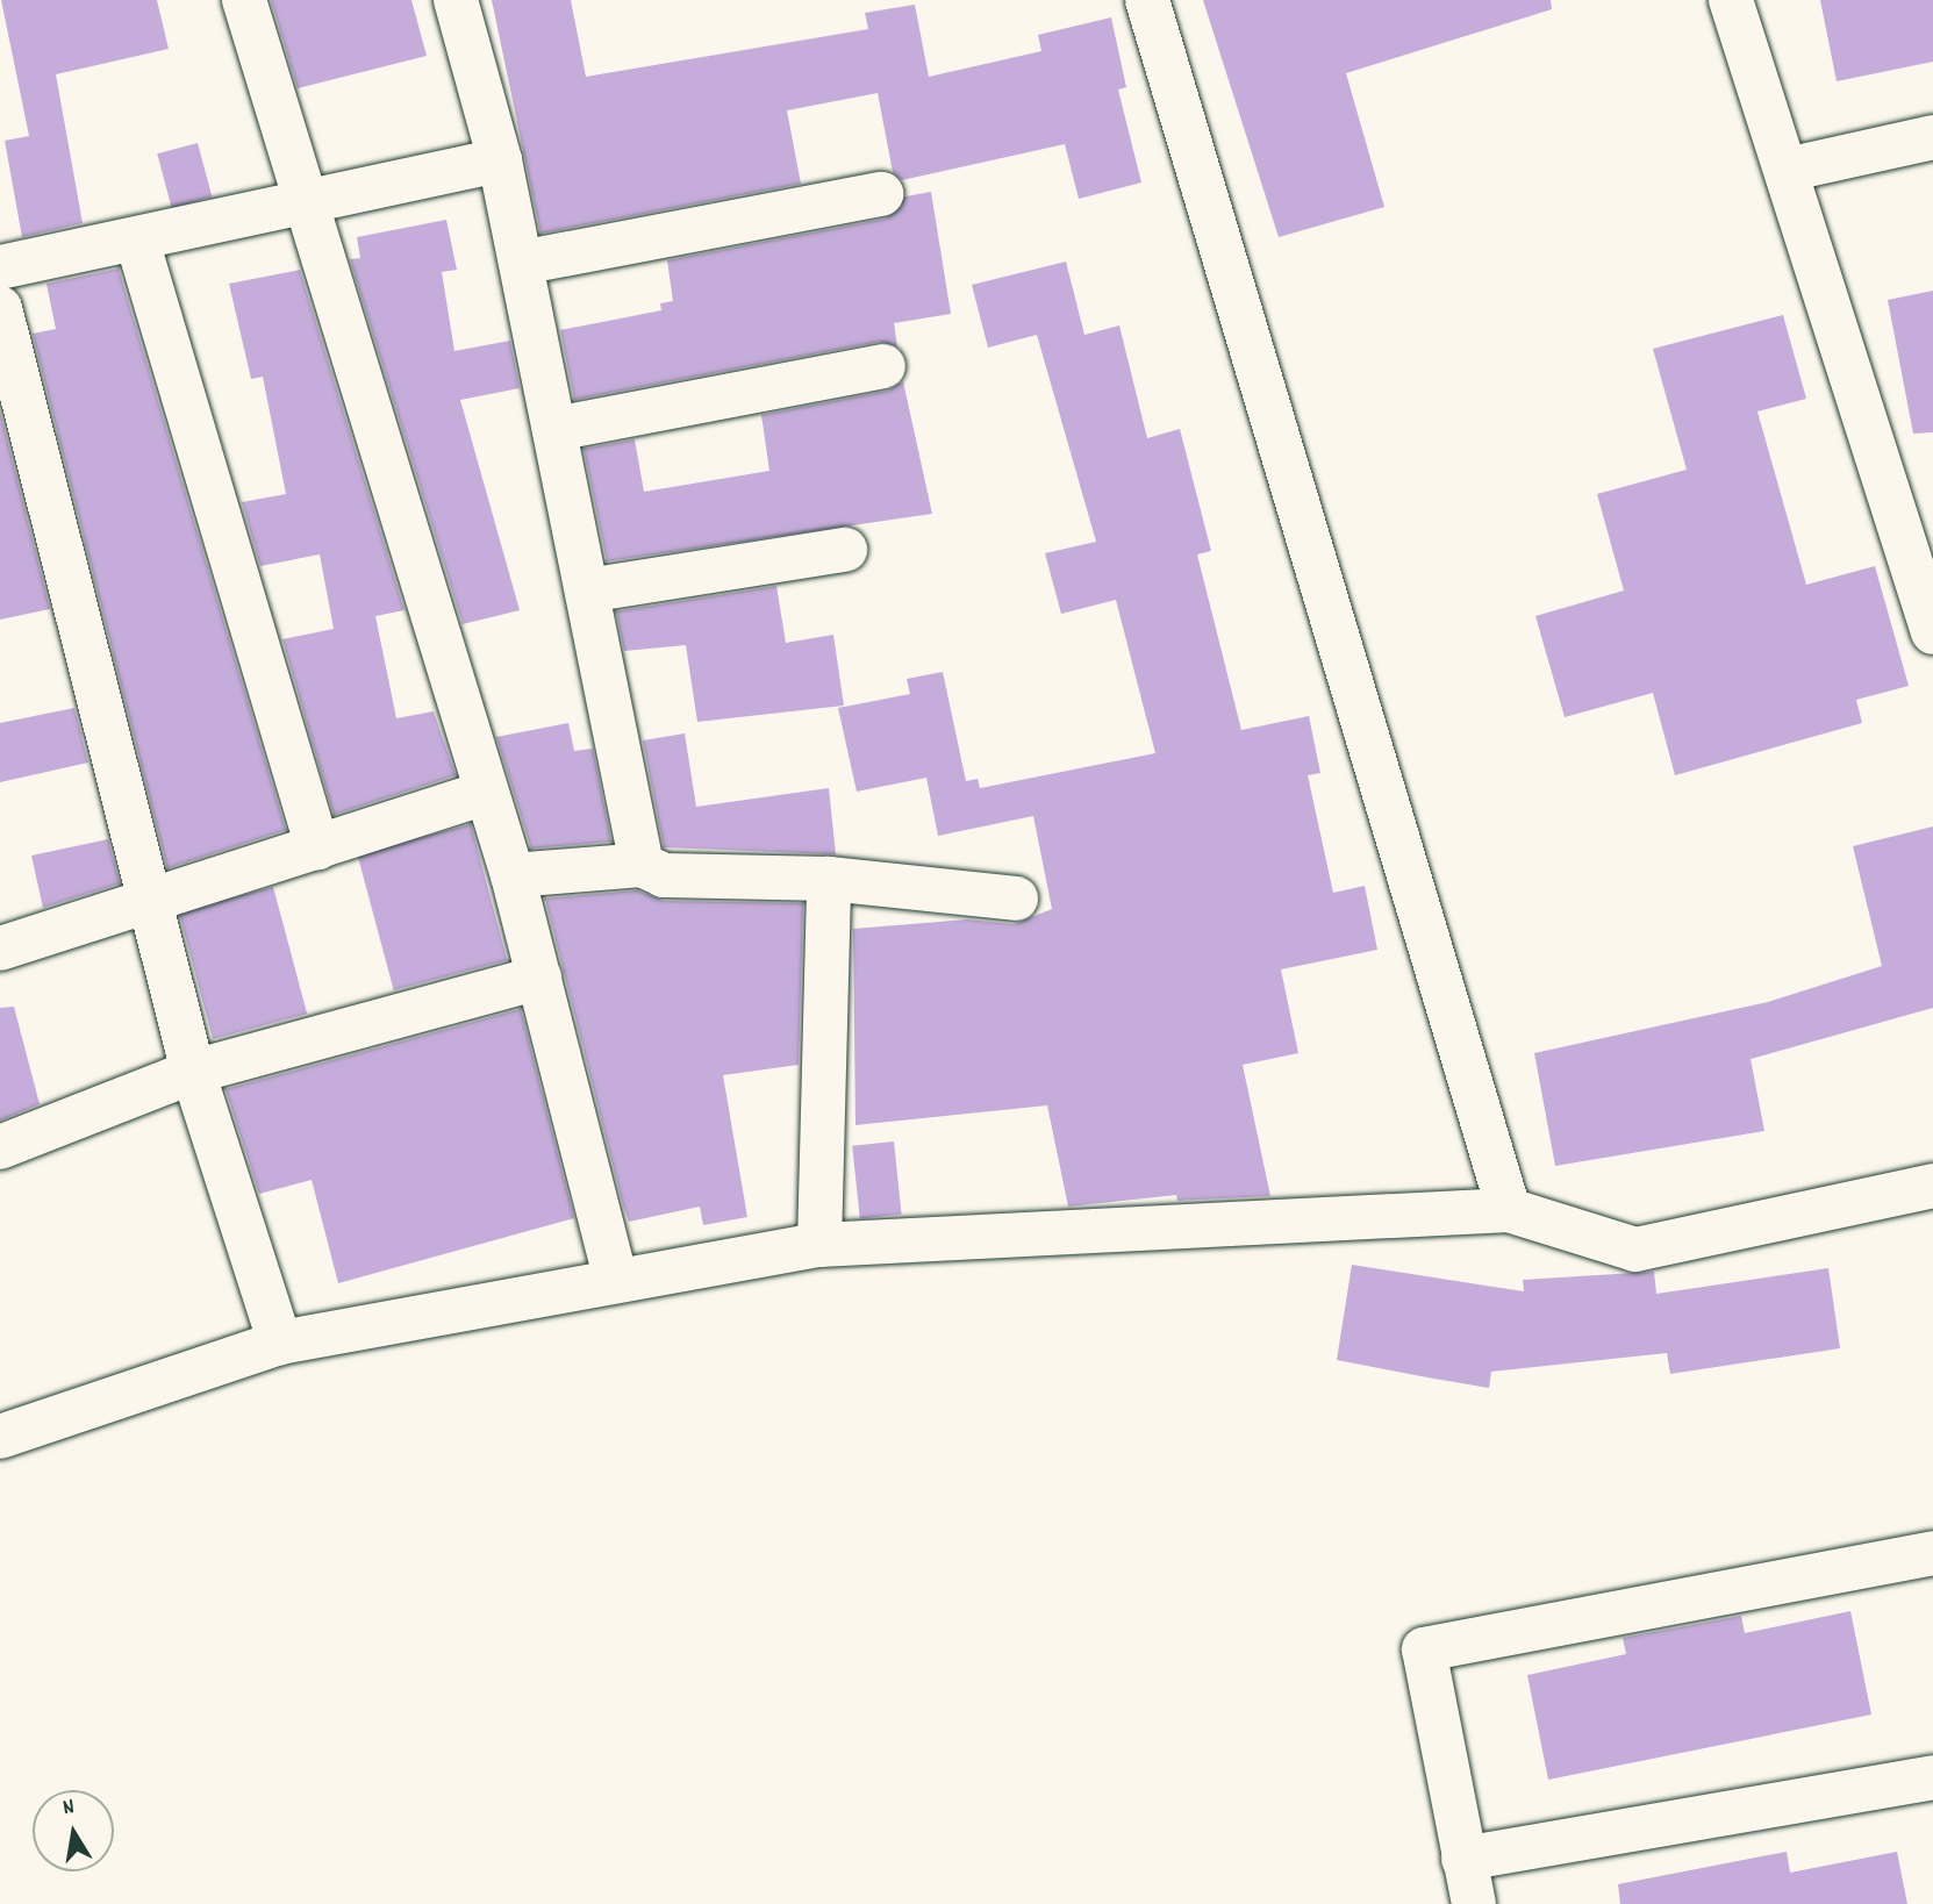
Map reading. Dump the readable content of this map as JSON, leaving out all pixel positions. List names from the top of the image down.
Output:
{
  "north": "top"
}
